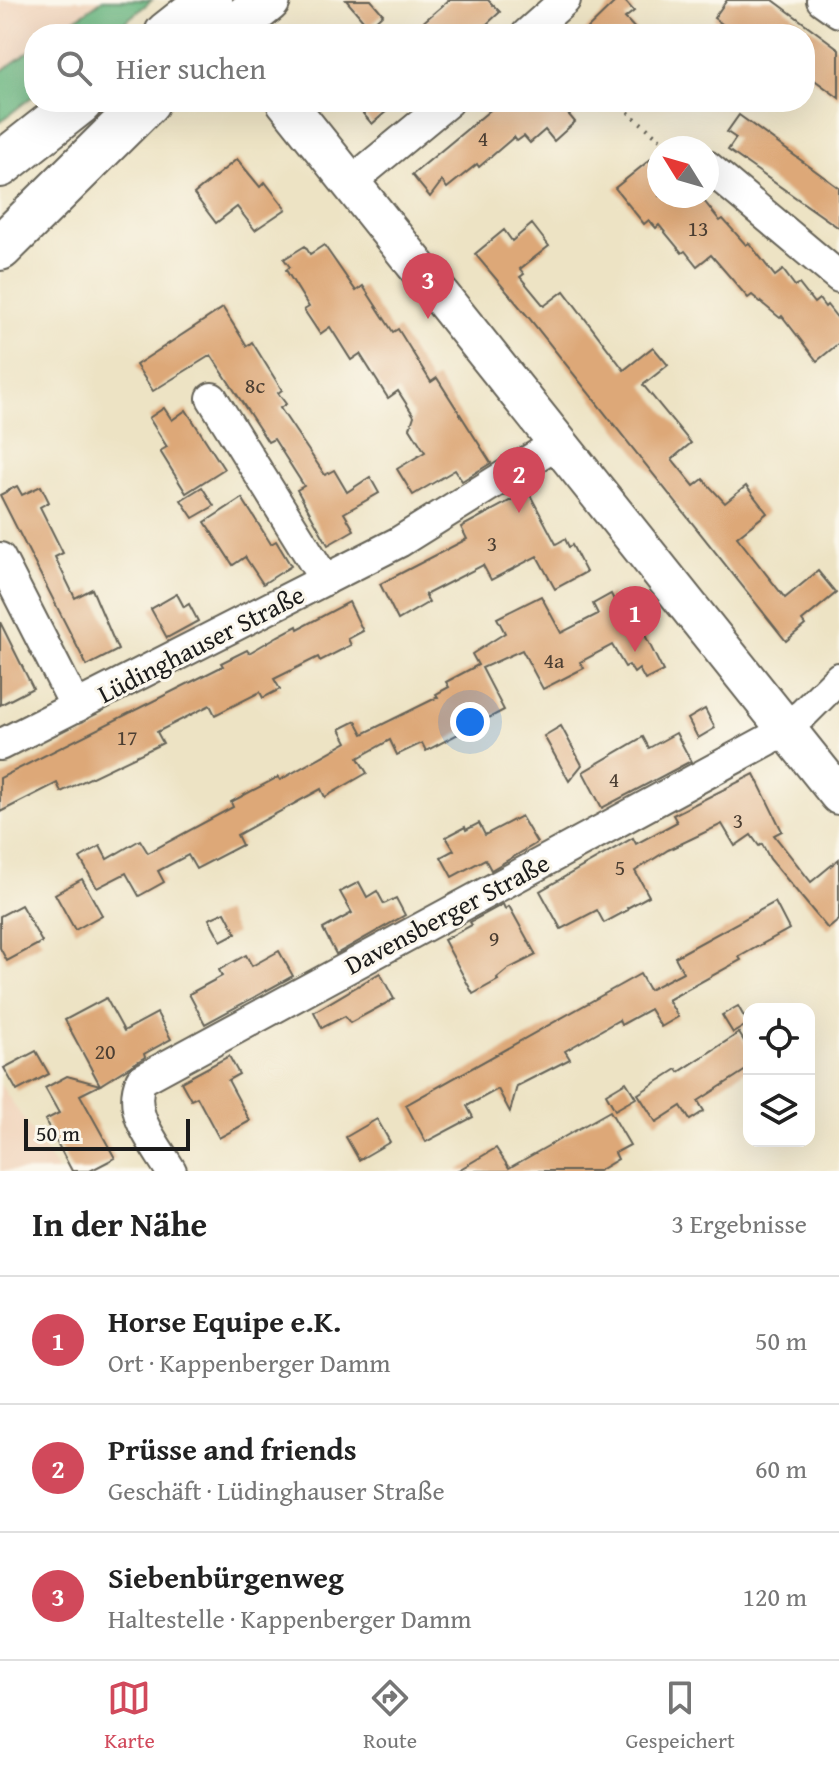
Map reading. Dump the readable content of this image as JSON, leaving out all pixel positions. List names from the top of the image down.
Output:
{
  "streets": {
    "street": ["Lüdinghauser Straße", "Davensberger Straße"]
  },
  "house_numbers": [
    "4",
    "13",
    "8c",
    "3",
    "4a",
    "17",
    "4",
    "3",
    "5",
    "9",
    "20"
  ],
  "scale_bar": "50 m",
  "north": "top left",
  "page": {
    "search": "Hier suchen",
    "pins": ["3", "2", "1"],
    "scale": "50 m",
    "heading": ["In der Nähe", "3 Ergebnisse"],
    "list": [
      {
        "mark": "1",
        "name": "Horse Equipe e.K.",
        "note": "Ort · Kappenberger Damm",
        "value": "50 m"
      },
      {
        "mark": "2",
        "name": "Prüsse and friends",
        "note": "Geschäft · Lüdinghauser Straße",
        "value": "60 m"
      },
      {
        "mark": "3",
        "name": "Siebenbürgenweg",
        "note": "Haltestelle · Kappenberger Damm",
        "value": "120 m"
      }
    ],
    "nav": ["Karte", "Route", "Gespeichert"]
  }
}
